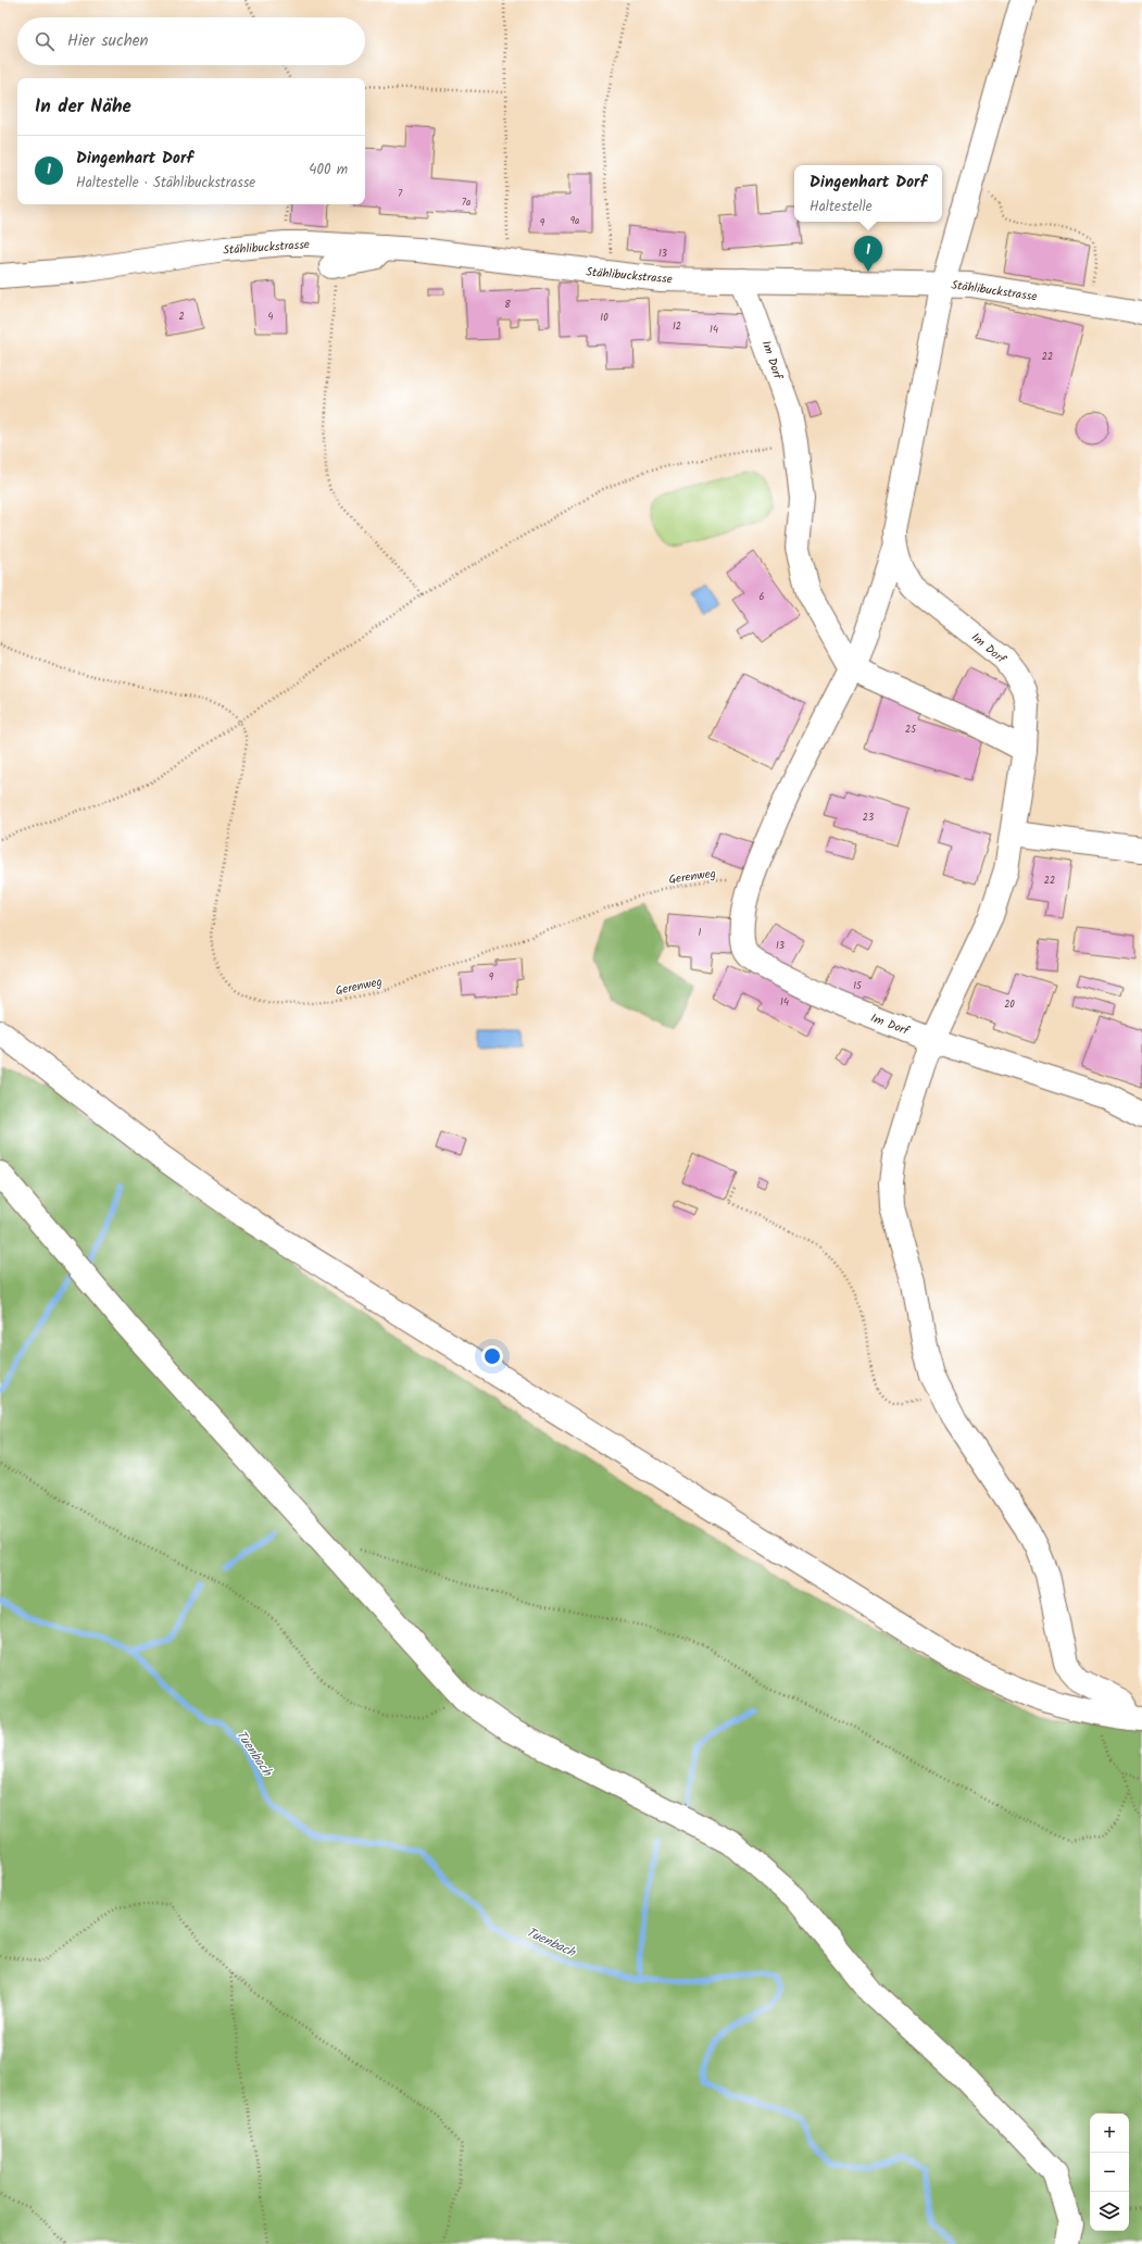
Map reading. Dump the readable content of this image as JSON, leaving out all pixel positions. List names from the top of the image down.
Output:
{
  "streets": {
    "street": ["Stählibuckstrasse", "Im Dorf"],
    "path": ["Gerenweg"]
  },
  "crossings": [
    ["Stählibuckstrasse", "Im Dorf"],
    ["Im Dorf", "Gerenweg"]
  ],
  "water": ["Tuenbach"],
  "house_numbers": [
    "7",
    "7a",
    "9a",
    "9",
    "13",
    "8",
    "2",
    "4",
    "10",
    "12",
    "14",
    "22",
    "6",
    "25",
    "23",
    "22",
    "1",
    "13",
    "9",
    "15",
    "14",
    "20"
  ],
  "page": {
    "search": "Hier suchen",
    "heading": "In der Nähe",
    "list": [
      {
        "mark": "1",
        "name": "Dingenhart Dorf",
        "note": "Haltestelle · Stählibuckstrasse",
        "value": "400 m"
      }
    ],
    "popup": ["Dingenhart Dorf", "Haltestelle"],
    "pins": "1",
    "map_buttons": ["+", "−"]
  }
}
